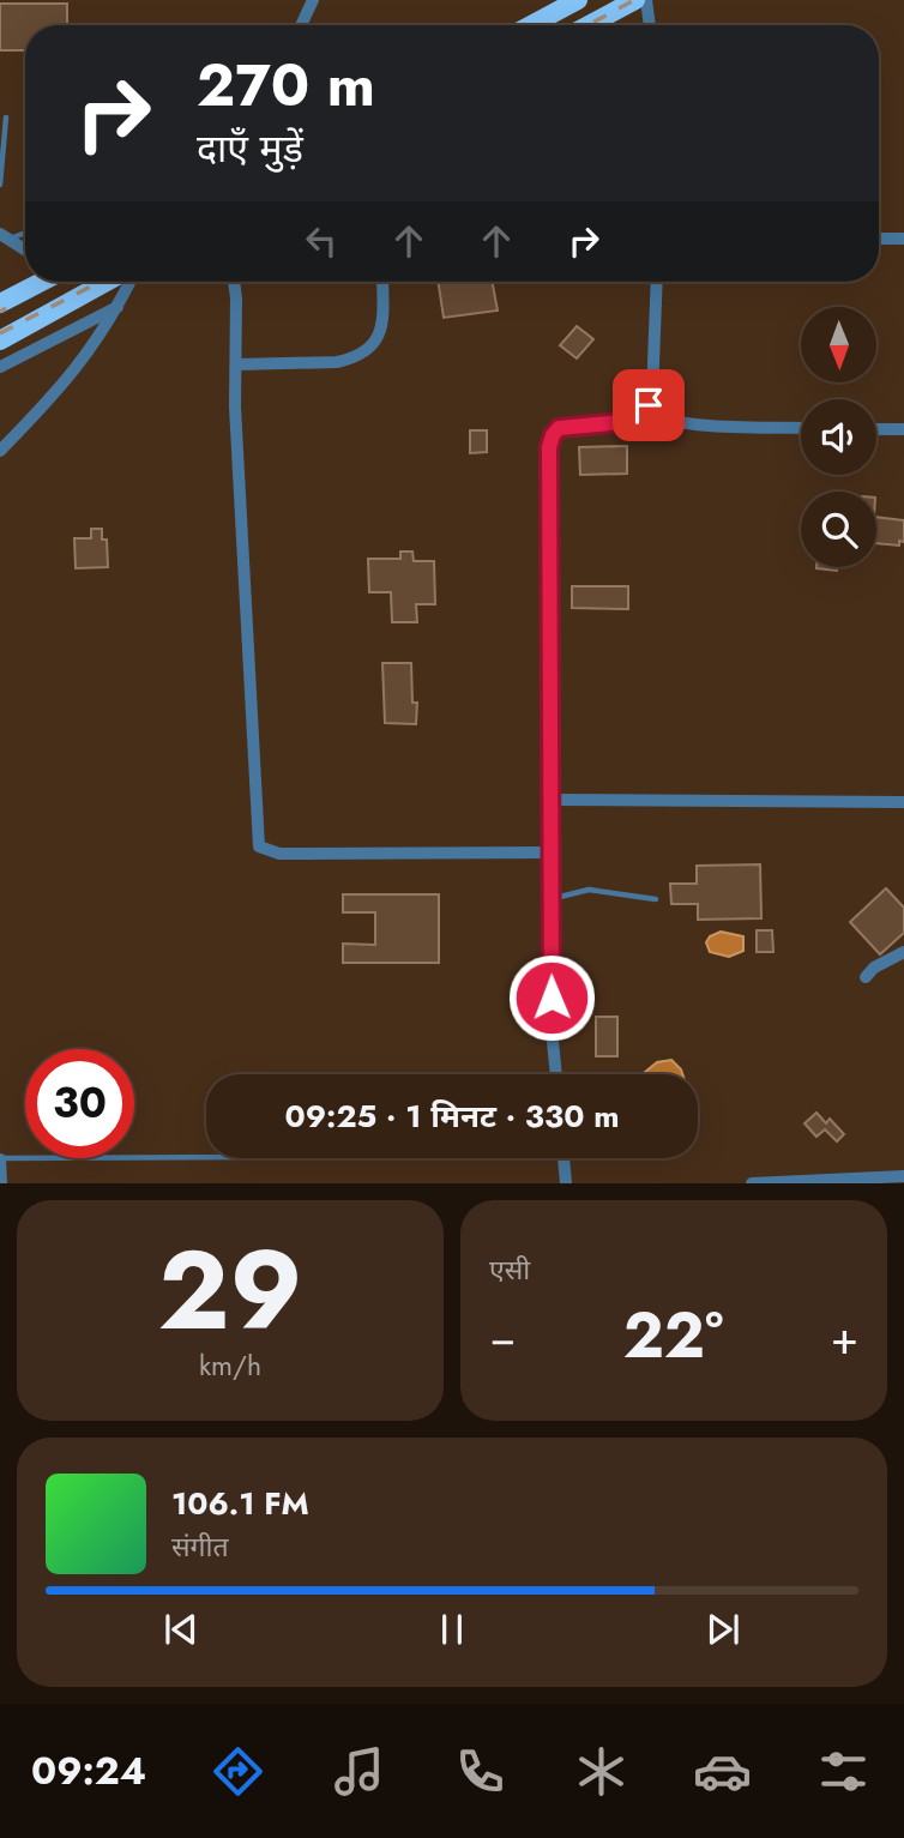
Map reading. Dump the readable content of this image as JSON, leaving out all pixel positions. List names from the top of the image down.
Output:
{
  "north": "bottom",
  "page": {
    "turn": ["270 m", "दाएँ मुड़ें"],
    "limit": "30",
    "trip": "09:25 · 1 मिनट · 330 m",
    "tile": [
      ["29", "km/h"],
      "एसी"
    ],
    "heat": ["−", "22°", "+"],
    "song": ["106.1 FM", "संगीत"],
    "tabs": "09:24"
  }
}
